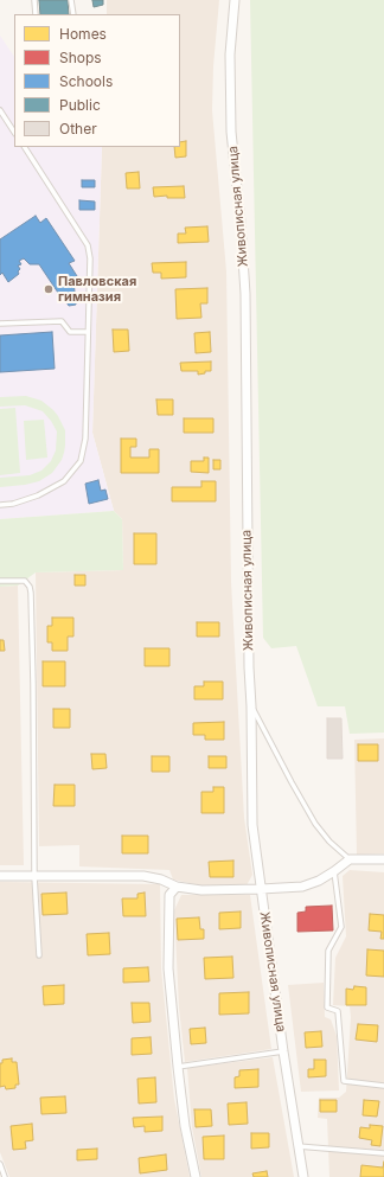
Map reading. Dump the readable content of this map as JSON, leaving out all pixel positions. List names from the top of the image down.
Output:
{
  "streets": {
    "street": ["Живописная улица"]
  },
  "places": ["Павловская гимназия"],
  "legend": [
    "Homes",
    "Shops",
    "Schools",
    "Public",
    "Other"
  ]
}
